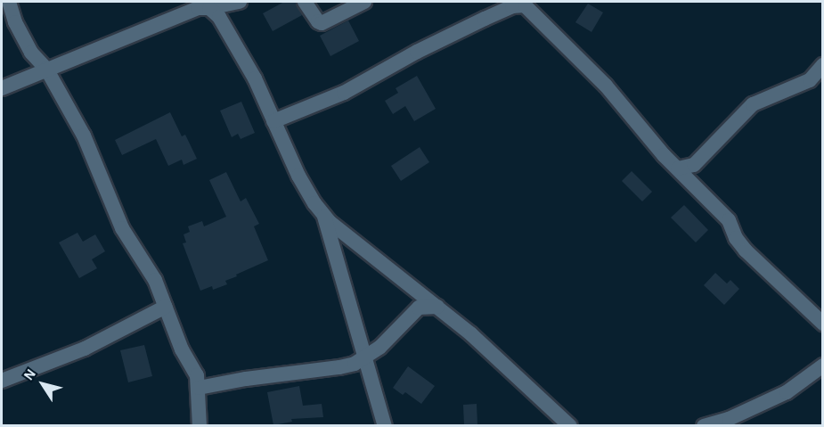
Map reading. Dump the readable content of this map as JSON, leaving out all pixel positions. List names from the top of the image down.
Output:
{
  "north": "top left"
}
